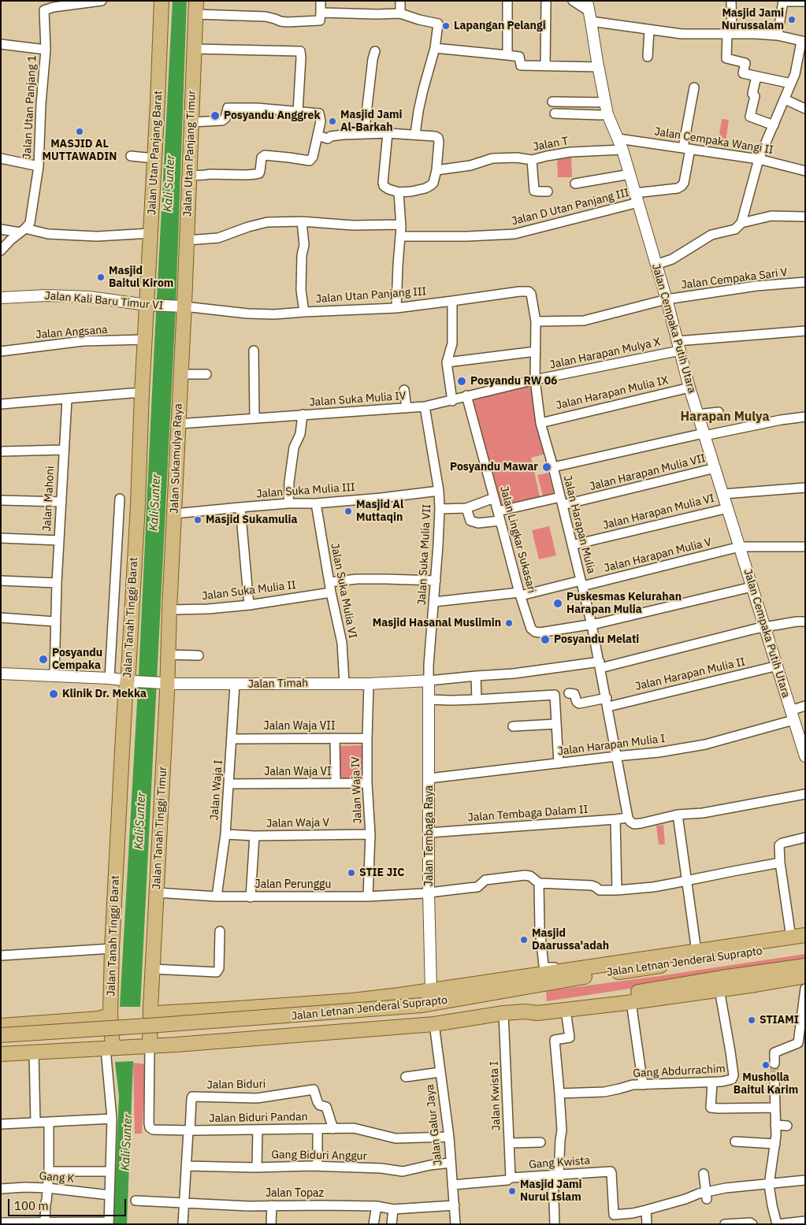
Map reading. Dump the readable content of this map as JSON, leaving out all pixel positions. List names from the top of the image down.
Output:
{
  "streets": {
    "main road": [
      "Jalan Utan Panjang Barat",
      "Jalan Utan Panjang Timur",
      "Jalan Sukamulya Raya",
      "Jalan Tanah Tinggi Barat",
      "Jalan Tanah Tinggi Timur",
      "Jalan Letnan Jenderal Suprapto"
    ],
    "street": [
      "Jalan Utan Panjang 1",
      "Jalan Cempaka Wangi II",
      "Jalan T",
      "Jalan D Utan Panjang III",
      "Jalan Cempaka Sari V",
      "Jalan Utan Panjang III",
      "Jalan Kali Baru Timur VI",
      "Jalan Cempaka Putih Utara",
      "Jalan Angsana",
      "Jalan Harapan Mulya X",
      "Jalan Harapan Mulia IX",
      "Jalan Suka Mulia IV",
      "Jalan Harapan Mulia VII",
      "Jalan Suka Mulia III",
      "Jalan Mahoni",
      "Jalan Harapan Mulia VI",
      "Jalan Harapan Mulia",
      "Jalan Lingkar Sukasari",
      "Jalan Suka Mulia VII",
      "Jalan Harapan Mulia V",
      "Jalan Suka Mulia II",
      "Jalan Suka Mulia VI",
      "Jalan Harapan Mulia II",
      "Jalan Timah",
      "Jalan Waja VII",
      "Jalan Harapan Mulia I",
      "Jalan Waja VI",
      "Jalan Waja I",
      "Jalan Waja IV",
      "Jalan Tembaga Dalam II",
      "Jalan Waja V",
      "Jalan Tembaga Raya",
      "Jalan Perunggu",
      "Gang Abdurrachim",
      "Jalan Biduri",
      "Jalan Kwista I",
      "Jalan Biduri Pandan",
      "Jalan Galur Jaya",
      "Gang Biduri Anggur",
      "Gang Kwista",
      "Gang K",
      "Jalan Topaz"
    ]
  },
  "crossings": [
    ["Jalan Cempaka Wangi II", "Jalan D Utan Panjang III"],
    ["Jalan Cempaka Wangi II", "Jalan Cempaka Putih Utara"],
    ["Jalan T", "Jalan Cempaka Putih Utara"],
    ["Jalan Utan Panjang Barat", "Jalan Kali Baru Timur VI"],
    ["Jalan Utan Panjang Barat", "Jalan Tanah Tinggi Barat"],
    ["Jalan Utan Panjang Timur", "Jalan Utan Panjang III"],
    ["Jalan Utan Panjang Timur", "Jalan Kali Baru Timur VI"],
    ["Jalan Utan Panjang Timur", "Jalan Sukamulya Raya"],
    ["Jalan D Utan Panjang III", "Jalan Cempaka Putih Utara"],
    ["Jalan Cempaka Sari V", "Jalan Utan Panjang III"],
    ["Jalan Cempaka Sari V", "Jalan Cempaka Putih Utara"],
    ["Jalan Cempaka Sari V", "Jalan Harapan Mulia"],
    ["Jalan Utan Panjang III", "Jalan Kali Baru Timur VI"],
    ["Jalan Utan Panjang III", "Jalan Sukamulya Raya"],
    ["Jalan Utan Panjang III", "Jalan Harapan Mulia"],
    ["Jalan Kali Baru Timur VI", "Jalan Sukamulya Raya"],
    ["Jalan Kali Baru Timur VI", "Jalan Tanah Tinggi Barat"],
    ["Jalan Cempaka Putih Utara", "Jalan Harapan Mulya X"],
    ["Jalan Cempaka Putih Utara", "Jalan Harapan Mulia IX"],
    ["Jalan Cempaka Putih Utara", "Jalan Harapan Mulia VII"],
    ["Jalan Cempaka Putih Utara", "Jalan Harapan Mulia VI"],
    ["Jalan Cempaka Putih Utara", "Jalan Harapan Mulia V"],
    ["Jalan Cempaka Putih Utara", "Jalan Harapan Mulia II"],
    ["Jalan Cempaka Putih Utara", "Jalan Harapan Mulia I"],
    ["Jalan Angsana", "Jalan Tanah Tinggi Barat"],
    ["Jalan Harapan Mulya X", "Jalan Suka Mulia IV"],
    ["Jalan Harapan Mulya X", "Jalan Harapan Mulia"],
    ["Jalan Harapan Mulia IX", "Jalan Harapan Mulia"],
    ["Jalan Suka Mulia IV", "Jalan Sukamulya Raya"],
    ["Jalan Suka Mulia IV", "Jalan Harapan Mulia"],
    ["Jalan Suka Mulia IV", "Jalan Lingkar Sukasari"],
    ["Jalan Suka Mulia IV", "Jalan Suka Mulia VII"],
    ["Jalan Sukamulya Raya", "Jalan Suka Mulia III"],
    ["Jalan Sukamulya Raya", "Jalan Suka Mulia II"],
    ["Jalan Sukamulya Raya", "Jalan Tanah Tinggi Timur"],
    ["Jalan Harapan Mulia VII", "Jalan Harapan Mulia"],
    ["Jalan Harapan Mulia VII", "Jalan Lingkar Sukasari"],
    ["Jalan Suka Mulia III", "Jalan Suka Mulia VII"],
    ["Jalan Suka Mulia III", "Jalan Suka Mulia VI"],
    ["Jalan Mahoni", "Jalan Timah"],
    ["Jalan Harapan Mulia VI", "Jalan Harapan Mulia"],
    ["Jalan Harapan Mulia", "Jalan Lingkar Sukasari"],
    ["Jalan Harapan Mulia", "Jalan Harapan Mulia V"],
    ["Jalan Harapan Mulia", "Jalan Harapan Mulia II"],
    ["Jalan Harapan Mulia", "Jalan Harapan Mulia I"],
    ["Jalan Lingkar Sukasari", "Jalan Harapan Mulia V"],
    ["Jalan Suka Mulia VII", "Jalan Harapan Mulia V"],
    ["Jalan Suka Mulia VII", "Jalan Timah"],
    ["Jalan Suka Mulia VII", "Jalan Tembaga Raya"],
    ["Jalan Suka Mulia II", "Jalan Suka Mulia VI"],
    ["Jalan Suka Mulia II", "Jalan Tanah Tinggi Timur"],
    ["Jalan Suka Mulia VI", "Jalan Timah"],
    ["Jalan Tanah Tinggi Barat", "Jalan Timah"],
    ["Jalan Tanah Tinggi Barat", "Jalan Letnan Jenderal Suprapto"],
    ["Jalan Timah", "Jalan Waja I"],
    ["Jalan Timah", "Jalan Waja IV"],
    ["Jalan Timah", "Jalan Tanah Tinggi Timur"],
    ["Jalan Timah", "Jalan Tembaga Raya"],
    ["Jalan Waja VII", "Jalan Waja I"],
    ["Jalan Waja VII", "Jalan Waja IV"],
    ["Jalan Harapan Mulia I", "Jalan Tembaga Raya"],
    ["Jalan Waja VI", "Jalan Waja I"],
    ["Jalan Waja VI", "Jalan Waja IV"],
    ["Jalan Waja I", "Jalan Waja V"],
    ["Jalan Waja I", "Jalan Perunggu"],
    ["Jalan Waja IV", "Jalan Waja V"],
    ["Jalan Waja IV", "Jalan Perunggu"],
    ["Jalan Tembaga Dalam II", "Jalan Tembaga Raya"],
    ["Jalan Tanah Tinggi Timur", "Jalan Perunggu"],
    ["Jalan Tanah Tinggi Timur", "Jalan Letnan Jenderal Suprapto"],
    ["Jalan Tanah Tinggi Timur", "Jalan Biduri Pandan"],
    ["Jalan Tembaga Raya", "Jalan Perunggu"],
    ["Jalan Tembaga Raya", "Jalan Letnan Jenderal Suprapto"],
    ["Jalan Letnan Jenderal Suprapto", "Gang Abdurrachim"],
    ["Jalan Letnan Jenderal Suprapto", "Jalan Kwista I"],
    ["Jalan Letnan Jenderal Suprapto", "Jalan Biduri Pandan"],
    ["Jalan Letnan Jenderal Suprapto", "Jalan Galur Jaya"],
    ["Jalan Biduri", "Jalan Biduri Pandan"],
    ["Jalan Kwista I", "Gang Kwista"],
    ["Jalan Biduri Pandan", "Jalan Galur Jaya"],
    ["Jalan Galur Jaya", "Gang Biduri Anggur"],
    ["Jalan Galur Jaya", "Gang Kwista"],
    ["Jalan Galur Jaya", "Jalan Topaz"]
  ],
  "districts": ["Harapan Mulya"],
  "water": ["Kali Sunter"],
  "places": [
    "Masjid Jami Nurussalam",
    "Lapangan Pelangi",
    "Posyandu Anggrek",
    "Masjid Jami Al-Barkah",
    "MASJID AL MUTTAWADIN",
    "Masjid Baitul Kirom",
    "Posyandu RW 06",
    "Posyandu Mawar",
    "Masjid Al Muttaqin",
    "Masjid Sukamulia",
    "Puskesmas Kelurahan Harapan Mulia",
    "Masjid Hasanal Muslimin",
    "Posyandu Melati",
    "Posyandu Cempaka",
    "Klinik Dr. Mekka",
    "STIE JIC",
    "Masjid Daarussa'adah",
    "STIAMI",
    "Musholla Baitul Karim",
    "Masjid Jami Nurul Islam"
  ],
  "scale_bar": "100 m"
}
